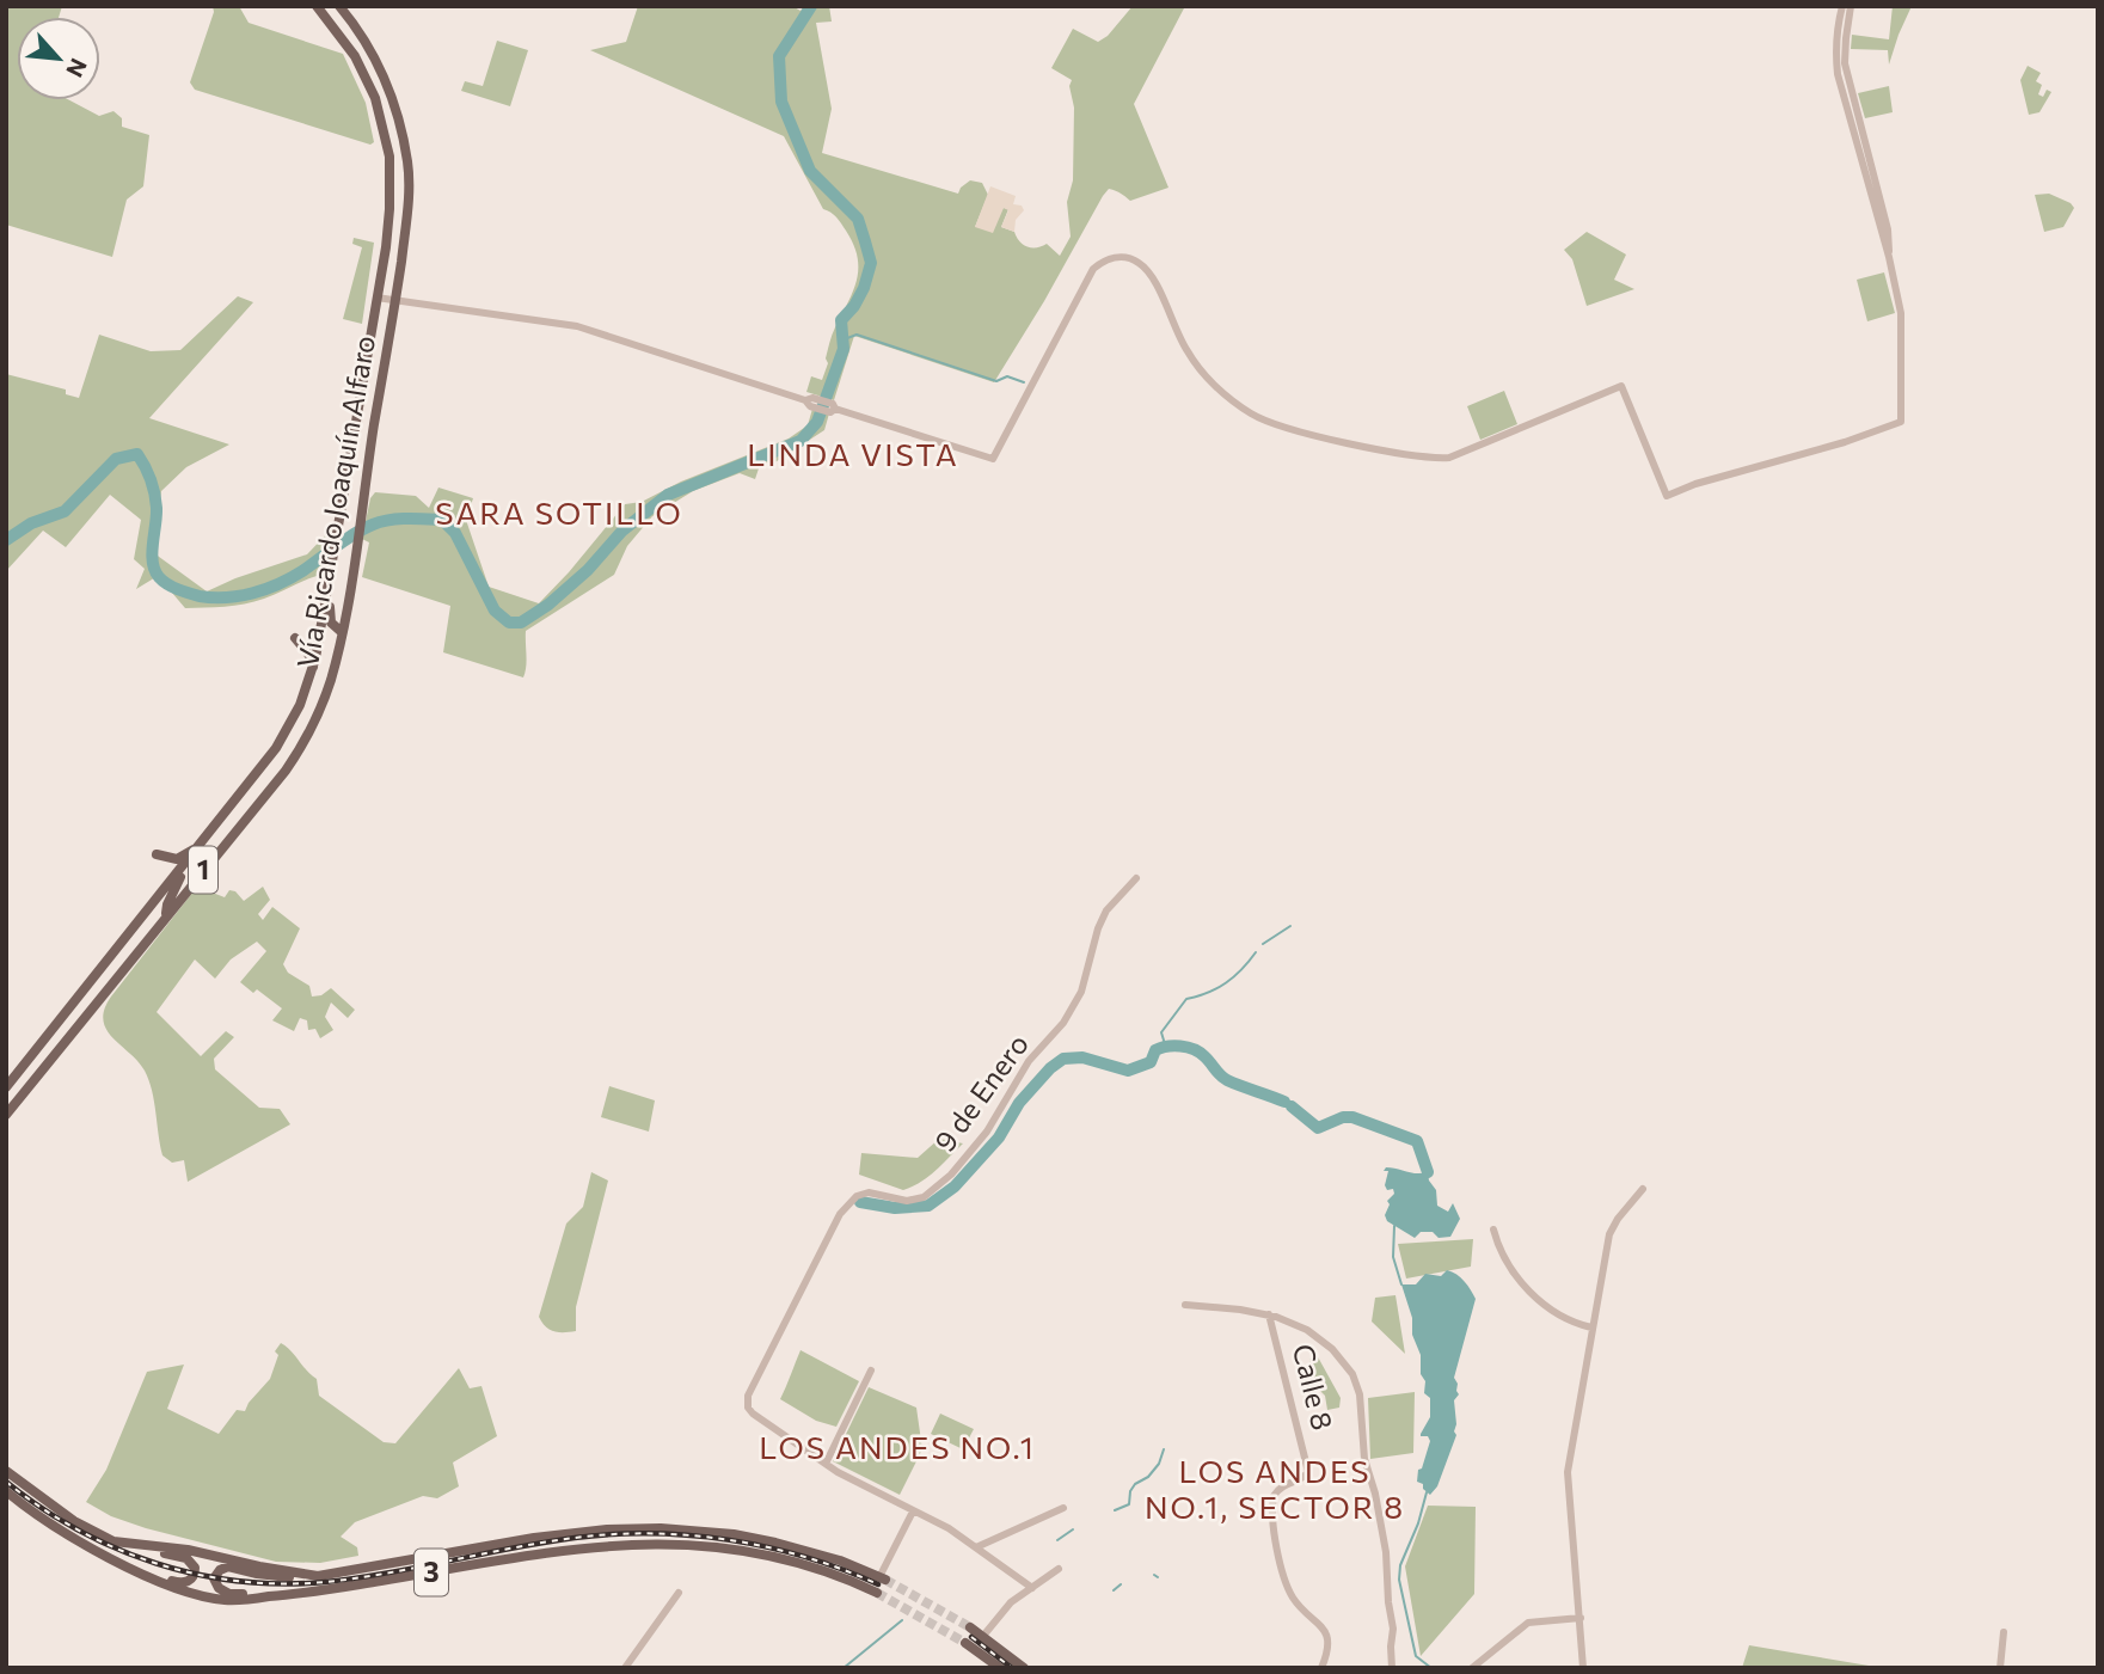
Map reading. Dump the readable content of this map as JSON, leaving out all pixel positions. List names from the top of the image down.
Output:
{
  "streets": {
    "main road": ["Vía Ricardo Joaquín Alfaro", "1", "3"],
    "street": ["9 de Enero", "Calle 8"]
  },
  "districts": [
    "LINDA VISTA",
    "SARA SOTILLO",
    "LOS ANDES NO.1",
    "LOS ANDES NO.1, SECTOR 8"
  ],
  "north": "bottom right"
}
